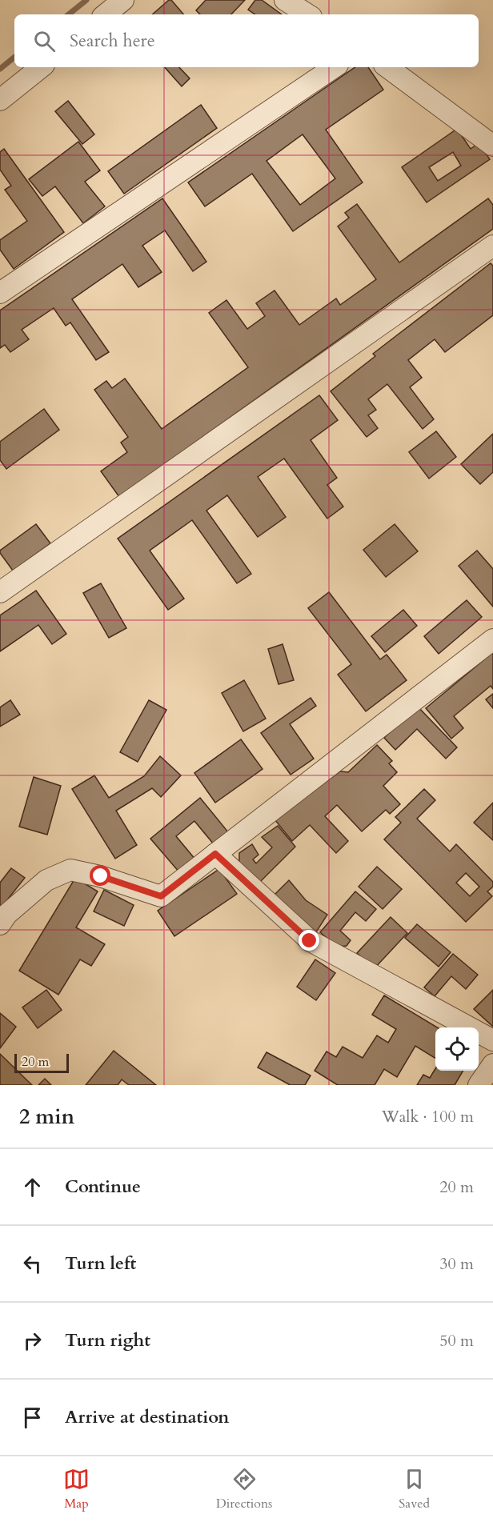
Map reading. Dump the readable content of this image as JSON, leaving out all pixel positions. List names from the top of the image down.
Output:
{
  "scale_bar": "20 m",
  "page": {
    "search": "Search here",
    "scale": "20 m",
    "heading": ["2 min", "Walk · 100 m"],
    "list": [
      ["Continue", "20 m"],
      ["Turn left", "30 m"],
      ["Turn right", "50 m"],
      "Arrive at destination"
    ],
    "nav": ["Map", "Directions", "Saved"]
  }
}
